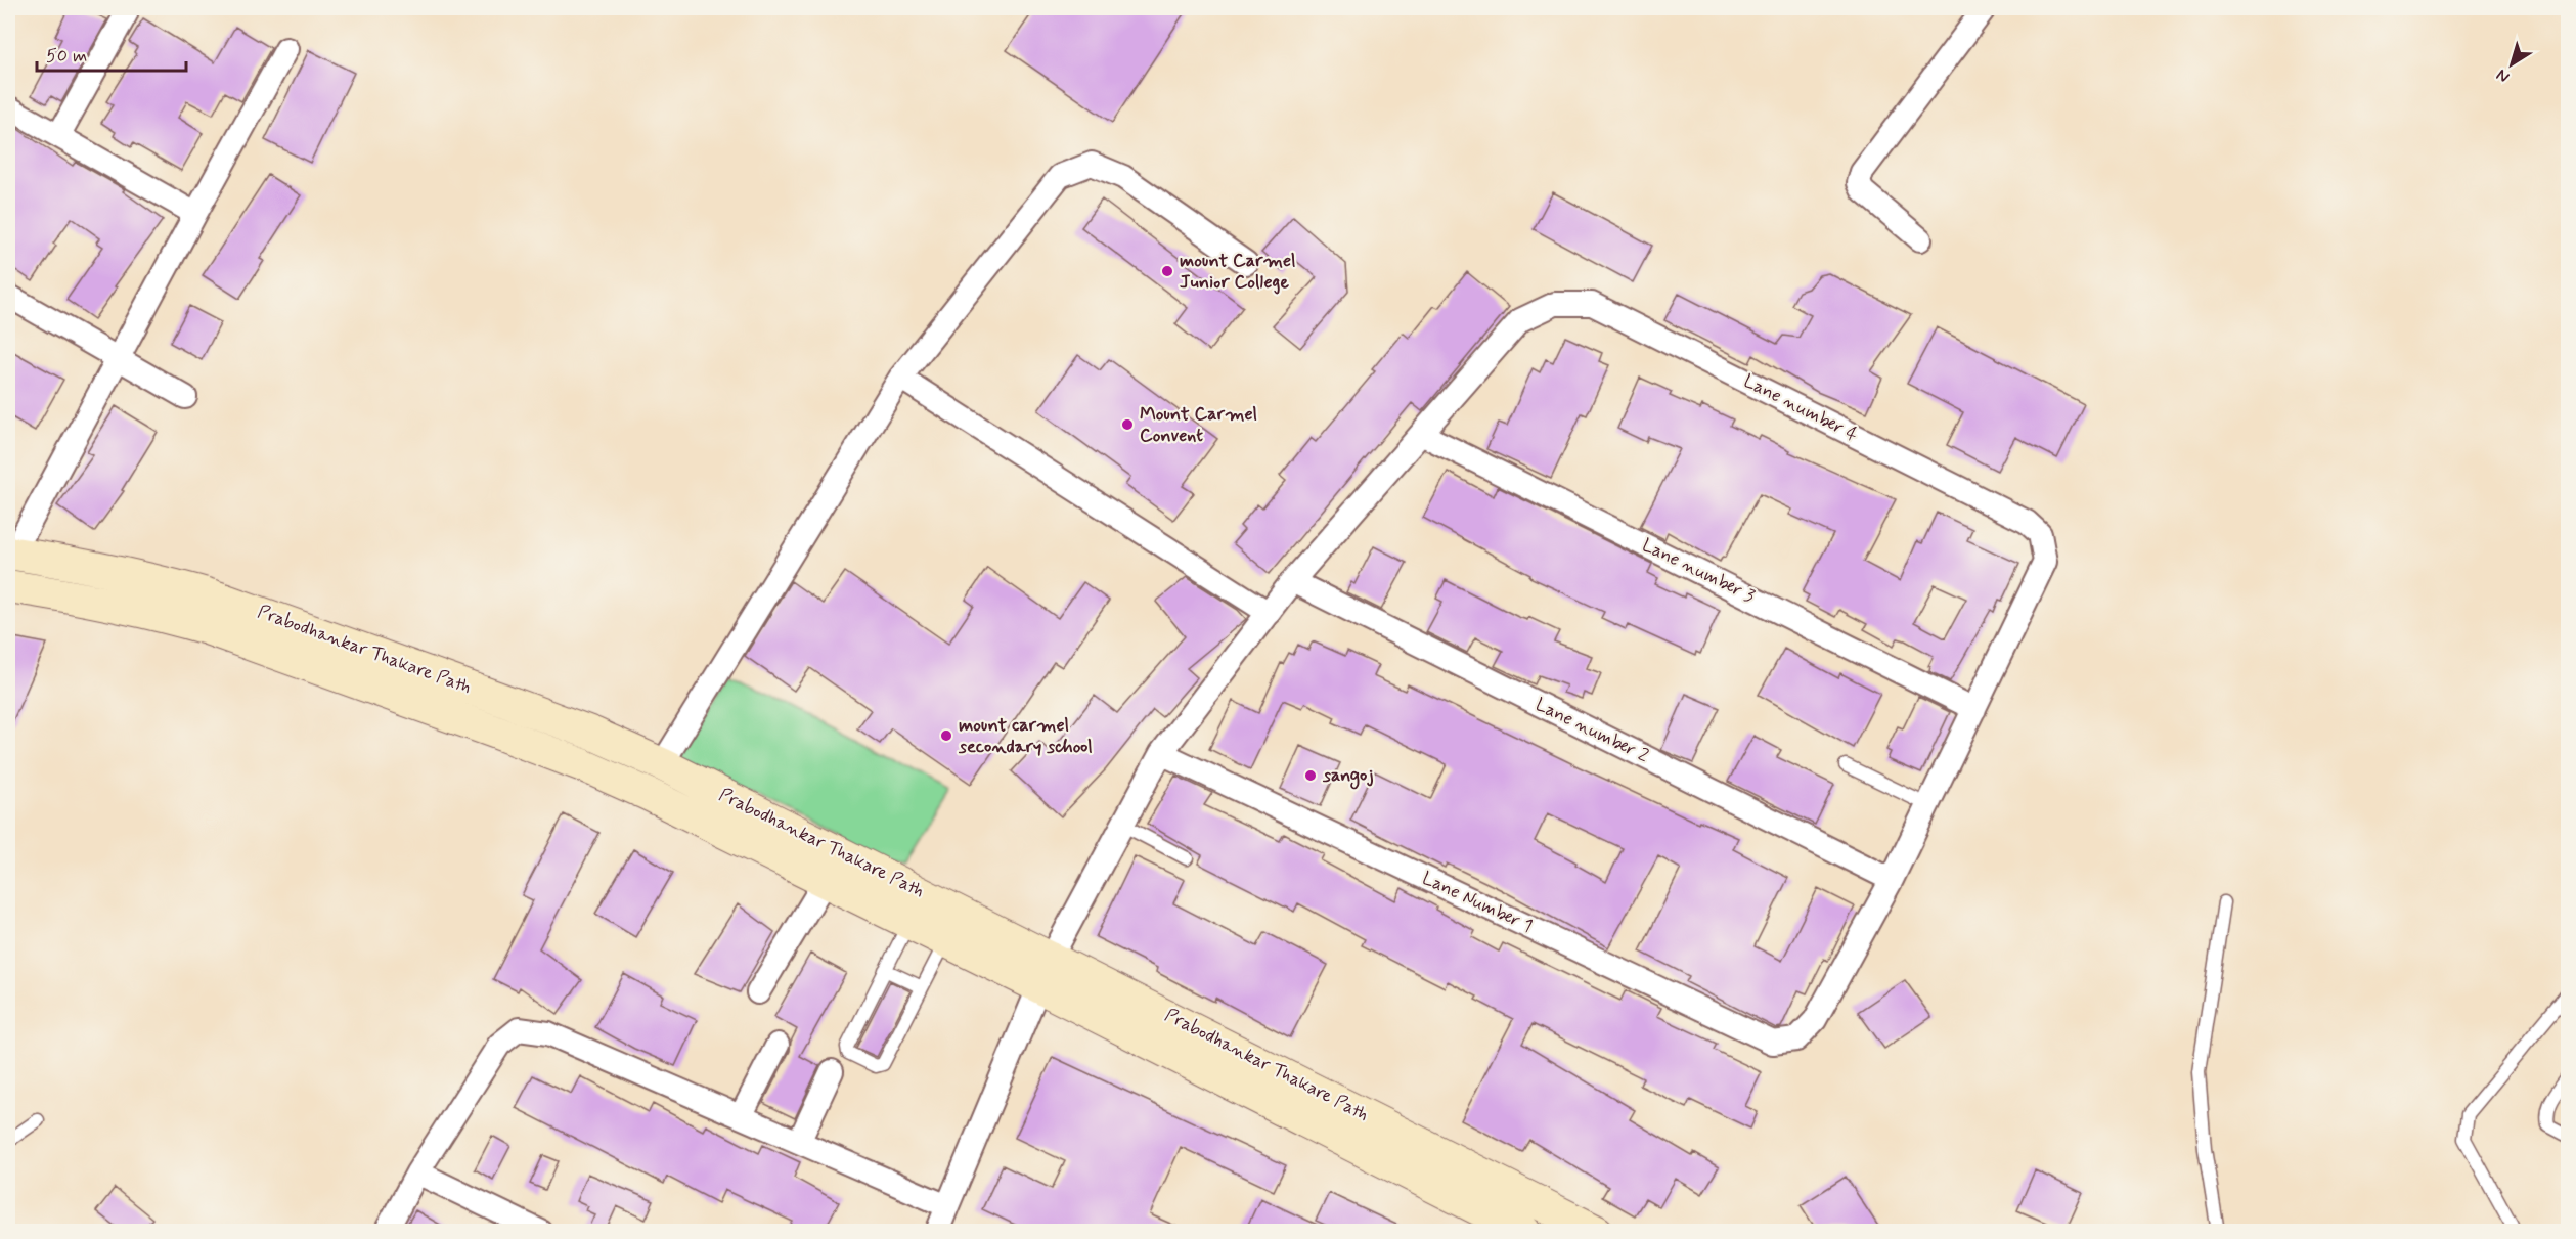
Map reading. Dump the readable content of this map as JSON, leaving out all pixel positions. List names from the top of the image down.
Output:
{
  "streets": {
    "main road": ["Prabodhankar Thakare Path"],
    "street": [
      "Lane number 4",
      "Lane number 3",
      "Lane number 2",
      "Lane Number 1"
    ]
  },
  "crossings": [
    ["Lane number 4", "Lane number 3"],
    ["Lane number 2", "Lane Number 1"]
  ],
  "places": [
    "mount Carmel Junior College",
    "Mount Carmel Convent",
    "mount carmel secondary school",
    "sangoj"
  ],
  "scale_bar": "50 m",
  "north": "bottom left"
}
